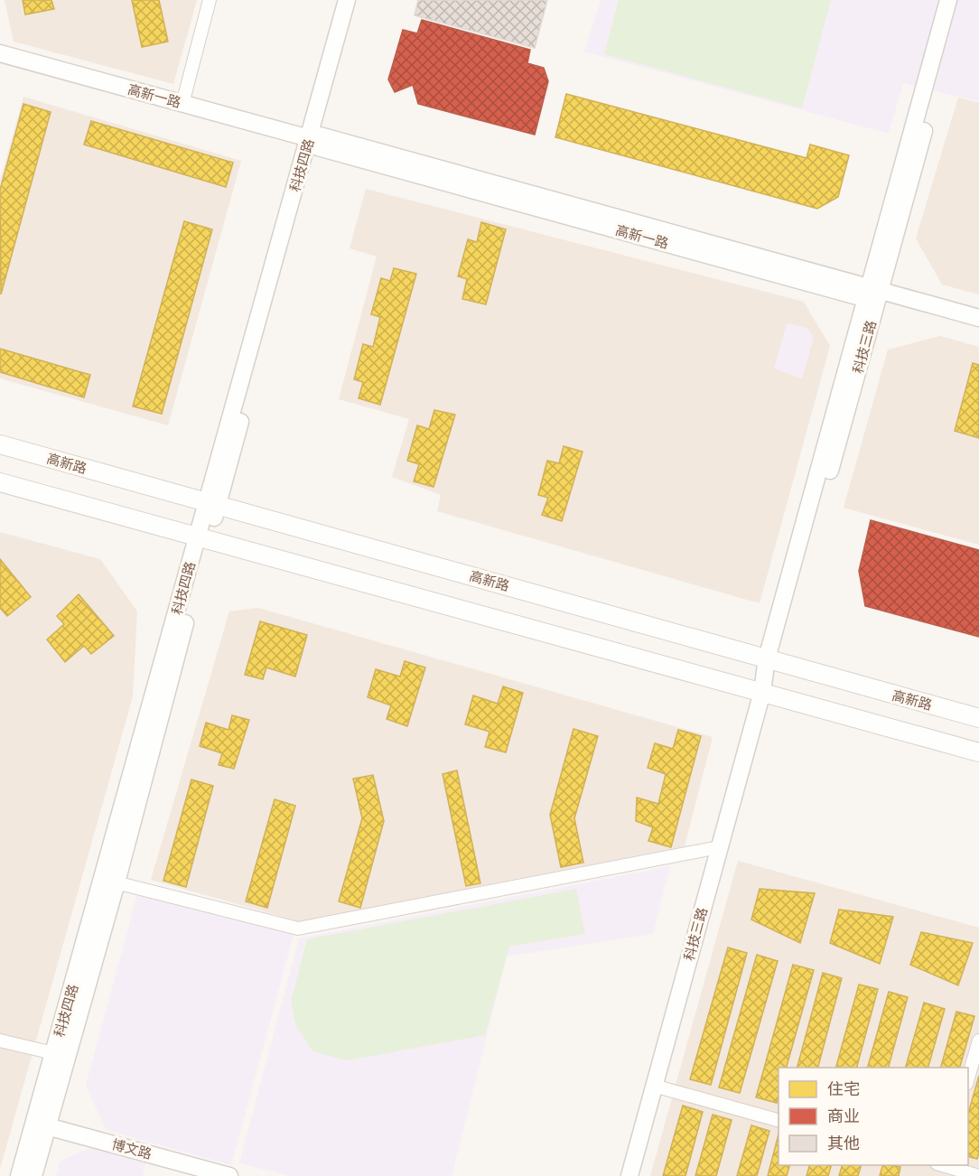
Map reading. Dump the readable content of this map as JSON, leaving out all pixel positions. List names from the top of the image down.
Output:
{
  "streets": {
    "main road": ["高新路"],
    "street": [
      "高新一路",
      "科技四路",
      "科技三路",
      "博文路"
    ]
  },
  "crossings": [
    ["高新一路", "科技四路"],
    ["高新一路", "科技三路"],
    ["科技四路", "高新路"],
    ["科技四路", "博文路"],
    ["科技三路", "高新路"]
  ],
  "legend": ["住宅", "商业", "其他"]
}
